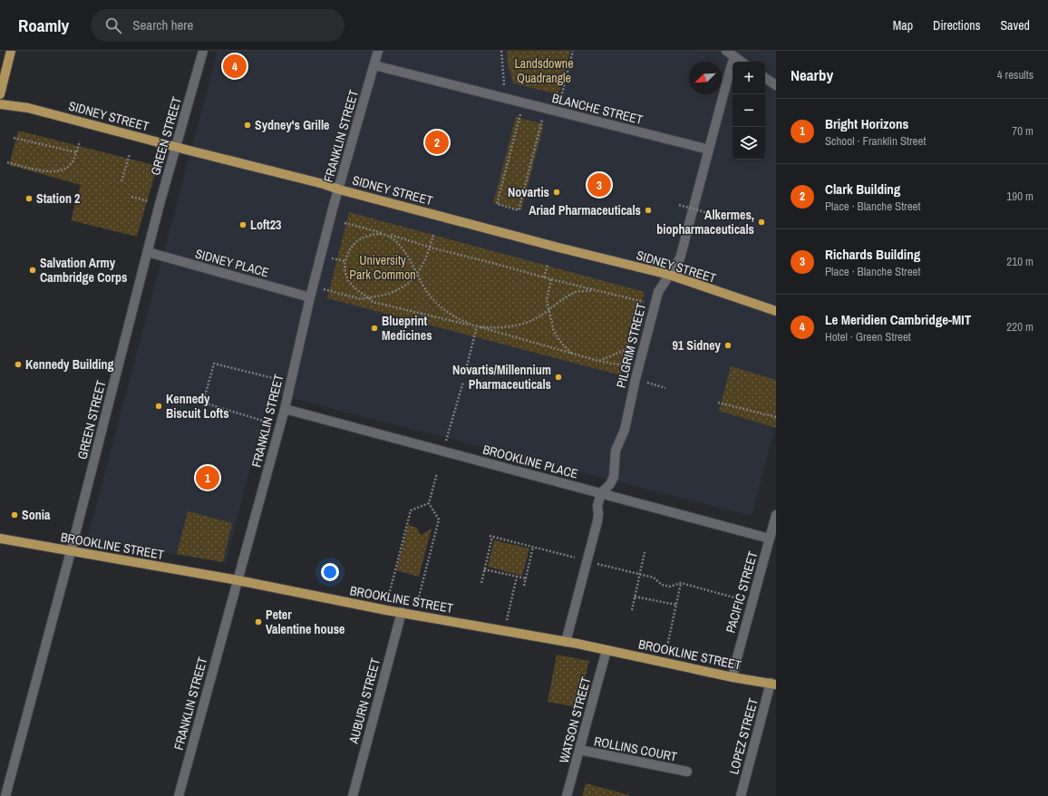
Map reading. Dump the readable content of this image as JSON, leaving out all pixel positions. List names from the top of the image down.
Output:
{
  "streets": {
    "main road": ["SIDNEY STREET", "BROOKLINE STREET"],
    "street": [
      "BLANCHE STREET",
      "GREEN STREET",
      "FRANKLIN STREET",
      "SIDNEY PLACE",
      "PILGRIM STREET",
      "BROOKLINE PLACE",
      "PACIFIC STREET",
      "AUBURN STREET",
      "WATSON STREET",
      "LOPEZ STREET",
      "ROLLINS COURT"
    ]
  },
  "crossings": [
    ["BLANCHE STREET", "FRANKLIN STREET"],
    ["BLANCHE STREET", "PILGRIM STREET"],
    ["SIDNEY STREET", "GREEN STREET"],
    ["SIDNEY STREET", "FRANKLIN STREET"],
    ["SIDNEY STREET", "PILGRIM STREET"],
    ["GREEN STREET", "SIDNEY PLACE"],
    ["GREEN STREET", "BROOKLINE STREET"],
    ["FRANKLIN STREET", "SIDNEY PLACE"],
    ["FRANKLIN STREET", "BROOKLINE PLACE"],
    ["FRANKLIN STREET", "BROOKLINE STREET"],
    ["PILGRIM STREET", "BROOKLINE PLACE"],
    ["PILGRIM STREET", "BROOKLINE STREET"],
    ["BROOKLINE PLACE", "PACIFIC STREET"],
    ["BROOKLINE STREET", "PACIFIC STREET"],
    ["BROOKLINE STREET", "AUBURN STREET"],
    ["BROOKLINE STREET", "WATSON STREET"],
    ["BROOKLINE STREET", "LOPEZ STREET"],
    ["WATSON STREET", "ROLLINS COURT"]
  ],
  "parks": ["Landsdowne Quadrangle", "University Park Common"],
  "places": [
    "Sydney's Grille",
    "Novartis",
    "Station 2",
    "Ariad Pharmaceuticals",
    "Alkermes, biopharmaceuticals",
    "Loft23",
    "Salvation Army Cambridge Corps",
    "Blueprint Medicines",
    "91 Sidney",
    "Kennedy Building",
    "Novartis/Millennium Pharmaceuticals",
    "Kennedy Biscuit Lofts",
    "Sonia",
    "Peter Valentine house"
  ],
  "north": "bottom left",
  "page": {
    "header": "Roamly",
    "search": "Search here",
    "nav": ["Map", "Directions", "Saved"],
    "heading": ["Nearby", "4 results"],
    "pins": [
      "4",
      "2",
      "3",
      "1"
    ],
    "map_buttons": ["+", "−"],
    "list": [
      {
        "mark": "1",
        "name": "Bright Horizons",
        "note": "School · Franklin Street",
        "value": "70 m"
      },
      {
        "mark": "2",
        "name": "Clark Building",
        "note": "Place · Blanche Street",
        "value": "190 m"
      },
      {
        "mark": "3",
        "name": "Richards Building",
        "note": "Place · Blanche Street",
        "value": "210 m"
      },
      {
        "mark": "4",
        "name": "Le Meridien Cambridge-MIT",
        "note": "Hotel · Green Street",
        "value": "220 m"
      }
    ]
  }
}
